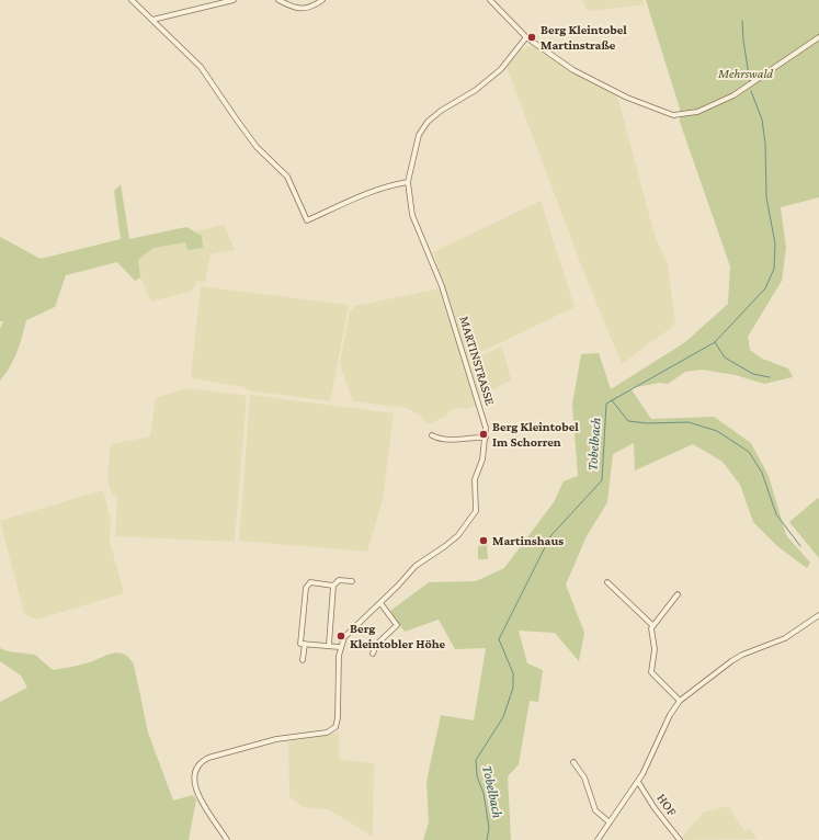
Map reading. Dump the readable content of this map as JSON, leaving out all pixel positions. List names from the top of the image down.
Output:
{
  "streets": {
    "street": ["MARTINSTRASSE", "HOF"]
  },
  "water": ["Tobelbach"],
  "parks": ["Mehrswald"],
  "places": [
    "Berg Kleintobel Martinstraße",
    "Berg Kleintobel Im Schorren",
    "Martinshaus",
    "Berg Kleintobler Höhe"
  ]
}
